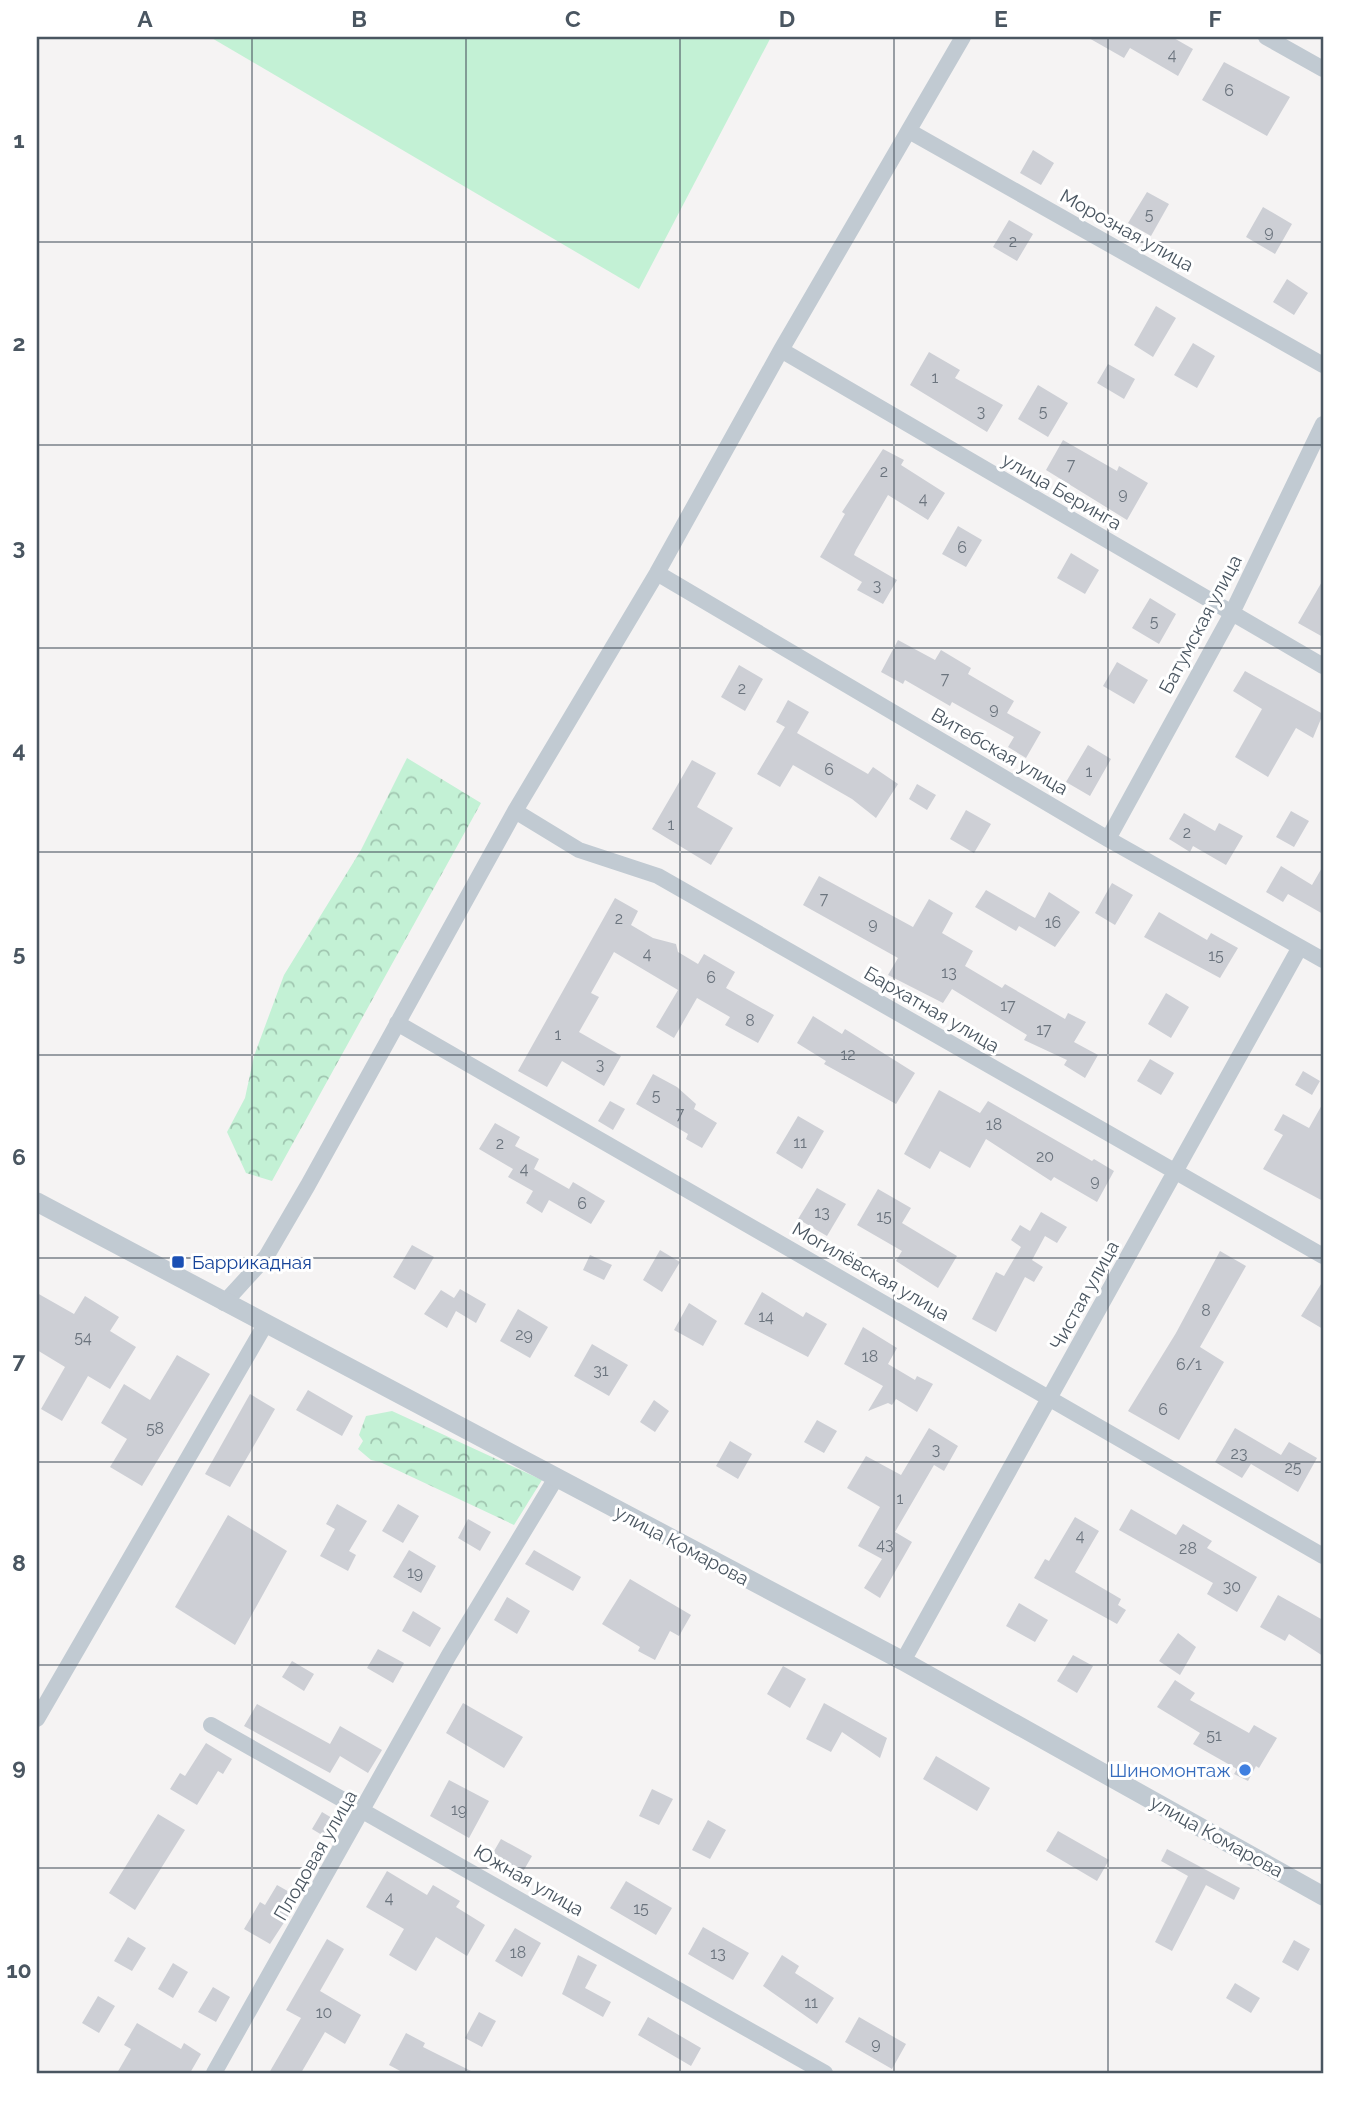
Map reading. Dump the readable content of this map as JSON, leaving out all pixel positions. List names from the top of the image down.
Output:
{
  "streets": {
    "street": [
      "Морозная улица",
      "улица Беринга",
      "Батумская улица",
      "Витебская улица",
      "Бархатная улица",
      "Могилёвская улица",
      "Чистая улица",
      "улица Комарова",
      "Плодовая улица",
      "Южная улица"
    ]
  },
  "crossings": [
    ["улица Беринга", "Батумская улица"],
    ["Батумская улица", "Витебская улица"],
    ["Витебская улица", "Чистая улица"],
    ["Бархатная улица", "Чистая улица"],
    ["Могилёвская улица", "Чистая улица"],
    ["Чистая улица", "улица Комарова"],
    ["улица Комарова", "Плодовая улица"],
    ["Плодовая улица", "Южная улица"]
  ],
  "places": {
    "transit": ["Баррикадная"],
    "other": ["Шиномонтаж"]
  },
  "house_numbers": [
    "4",
    "6",
    "5",
    "9",
    "2",
    "1",
    "3",
    "5",
    "7",
    "2",
    "9",
    "4",
    "6",
    "3",
    "5",
    "7",
    "2",
    "9",
    "6",
    "1",
    "1",
    "2",
    "7",
    "2",
    "16",
    "9",
    "4",
    "15",
    "13",
    "6",
    "17",
    "8",
    "17",
    "1",
    "12",
    "3",
    "5",
    "7",
    "18",
    "11",
    "2",
    "20",
    "4",
    "9",
    "6",
    "13",
    "15",
    "8",
    "14",
    "29",
    "54",
    "18",
    "6/1",
    "31",
    "6",
    "58",
    "3",
    "23",
    "25",
    "1",
    "4",
    "43",
    "28",
    "19",
    "30",
    "51",
    "19",
    "4",
    "15",
    "18",
    "13",
    "11",
    "10",
    "9"
  ],
  "grid": {
    "columns": [
      "A",
      "B",
      "C",
      "D",
      "E",
      "F"
    ],
    "rows": [
      "1",
      "2",
      "3",
      "4",
      "5",
      "6",
      "7",
      "8",
      "9",
      "10"
    ]
  }
}
